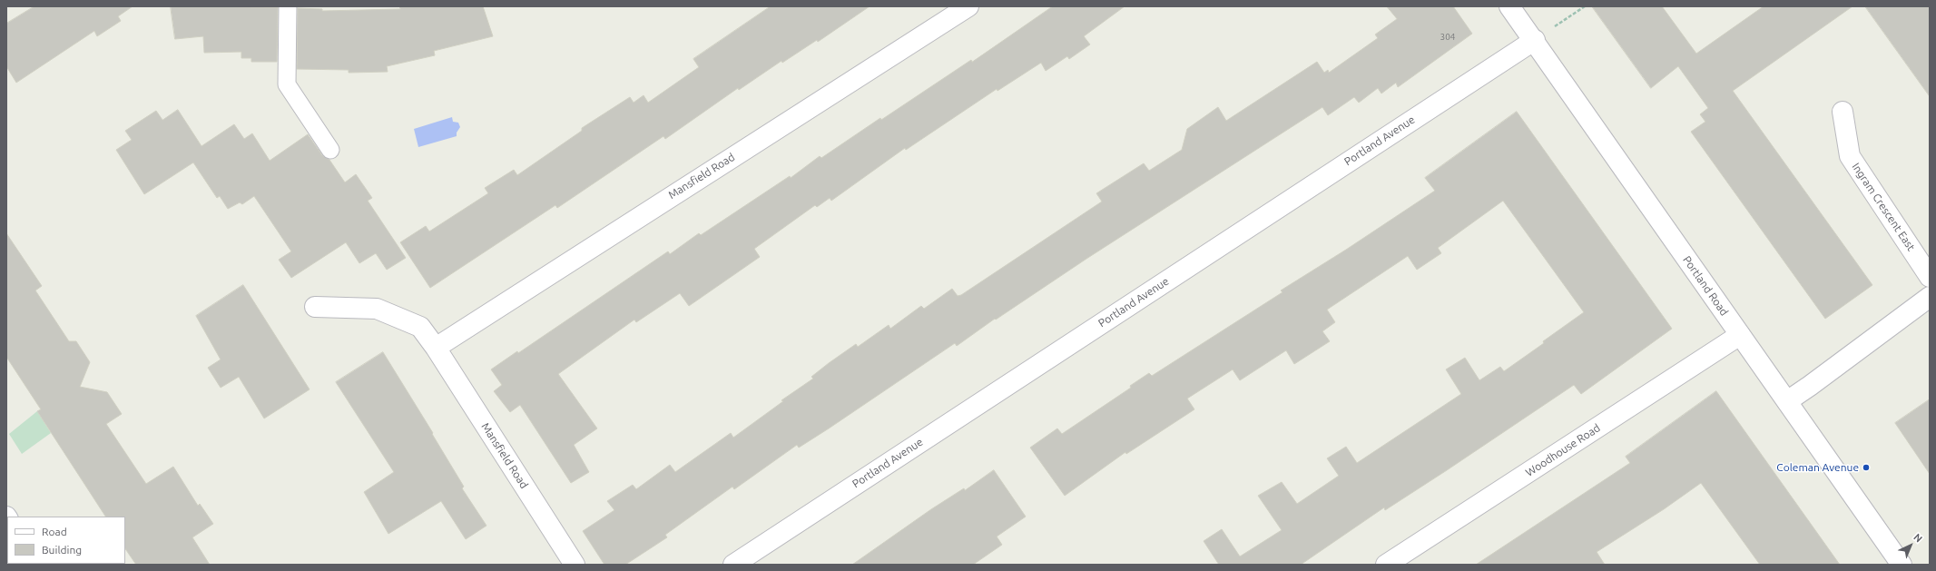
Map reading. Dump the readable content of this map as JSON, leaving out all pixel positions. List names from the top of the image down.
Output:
{
  "streets": {
    "street": [
      "Portland Avenue",
      "Mansfield Road",
      "Ingram Crescent East",
      "Portland Road",
      "Woodhouse Road"
    ]
  },
  "crossings": [
    ["Portland Avenue", "Portland Road"],
    ["Portland Road", "Woodhouse Road"]
  ],
  "places": ["Coleman Avenue"],
  "house_numbers": ["304"],
  "legend": ["Road", "Building"],
  "north": "top right"
}
